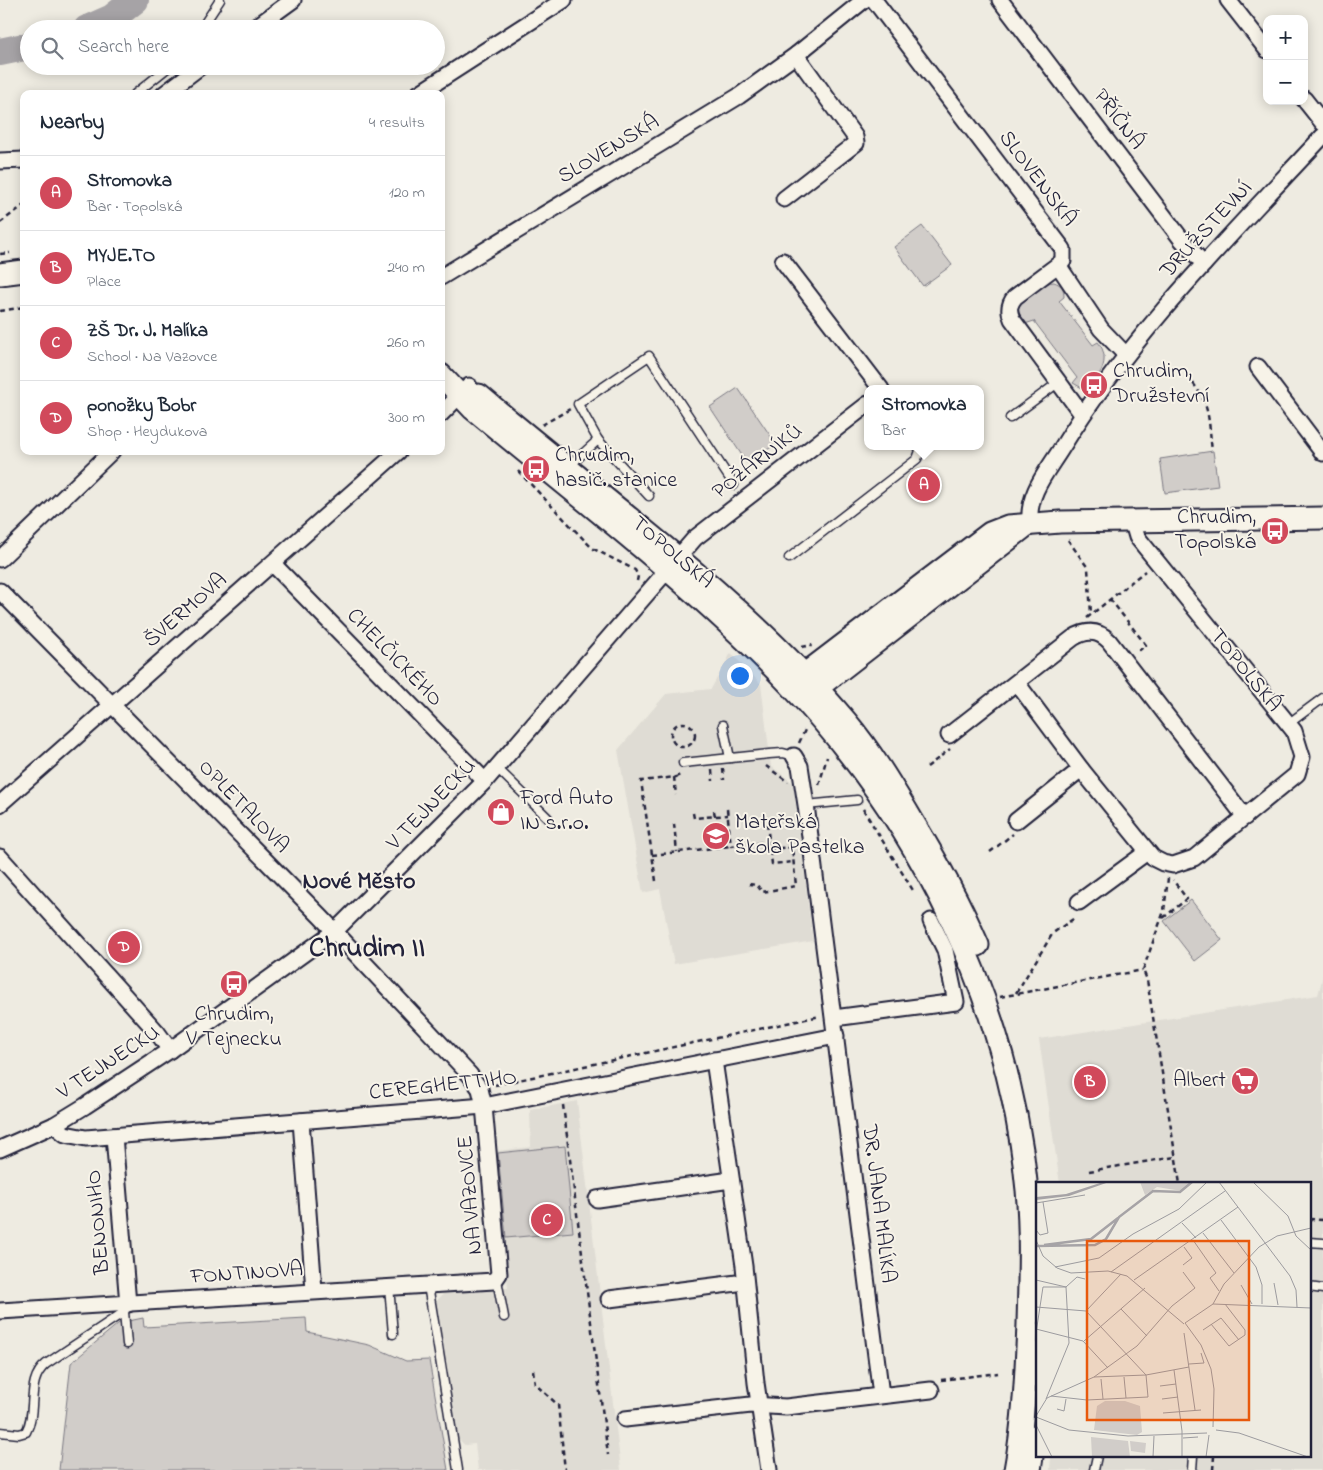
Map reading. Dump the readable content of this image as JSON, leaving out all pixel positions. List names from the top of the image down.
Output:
{
  "streets": {
    "main road": ["TOPOLSKÁ"],
    "street": [
      "PŘÍČNÁ",
      "SLOVENSKÁ",
      "DRUŽSTEVNÍ",
      "POŽÁRNÍKŮ",
      "ŠVERMOVA",
      "CHELČICKÉHO",
      "V TEJNECKU",
      "OPLETALOVA",
      "CEREGHETTIHO",
      "NA VAZOVCE",
      "DR. JANA MALÍKA",
      "BENONIHO",
      "FONTINOVA"
    ]
  },
  "crossings": [
    ["PŘÍČNÁ", "DRUŽSTEVNÍ"],
    ["POŽÁRNÍKŮ", "TOPOLSKÁ"],
    ["POŽÁRNÍKŮ", "V TEJNECKU"],
    ["TOPOLSKÁ", "V TEJNECKU"],
    ["ŠVERMOVA", "CHELČICKÉHO"],
    ["ŠVERMOVA", "OPLETALOVA"],
    ["CHELČICKÉHO", "V TEJNECKU"],
    ["V TEJNECKU", "OPLETALOVA"],
    ["V TEJNECKU", "CEREGHETTIHO"],
    ["OPLETALOVA", "CEREGHETTIHO"],
    ["OPLETALOVA", "NA VAZOVCE"],
    ["CEREGHETTIHO", "NA VAZOVCE"],
    ["CEREGHETTIHO", "DR. JANA MALÍKA"],
    ["CEREGHETTIHO", "BENONIHO"],
    ["NA VAZOVCE", "FONTINOVA"],
    ["BENONIHO", "FONTINOVA"]
  ],
  "districts": ["Nové Město", "Chrudim II"],
  "places": {
    "bus stop": [
      "Chrudim, Družstevní",
      "Chrudim, hasič. stanice",
      "Chrudim, Topolská",
      "Chrudim, V Tejnecku"
    ],
    "shop": ["Ford Auto IN s.r.o."],
    "school or university": ["Mateřská škola Pastelka"],
    "supermarket": ["Albert"]
  },
  "page": {
    "map_buttons": ["+", "−"],
    "search": "Search here",
    "heading": ["Nearby", "4 results"],
    "list": [
      {
        "mark": "A",
        "name": "Stromovka",
        "note": "Bar · Topolská",
        "value": "120 m"
      },
      {
        "mark": "B",
        "name": "MYJE.TO",
        "note": "Place",
        "value": "240 m"
      },
      {
        "mark": "C",
        "name": "ZŠ Dr. J. Malíka",
        "note": "School · Na Vazovce",
        "value": "260 m"
      },
      {
        "mark": "D",
        "name": "ponožky Bobr",
        "note": "Shop · Heydukova",
        "value": "300 m"
      }
    ],
    "popup": ["Stromovka", "Bar"],
    "pins": [
      "A",
      "D",
      "B",
      "C"
    ]
  }
}
